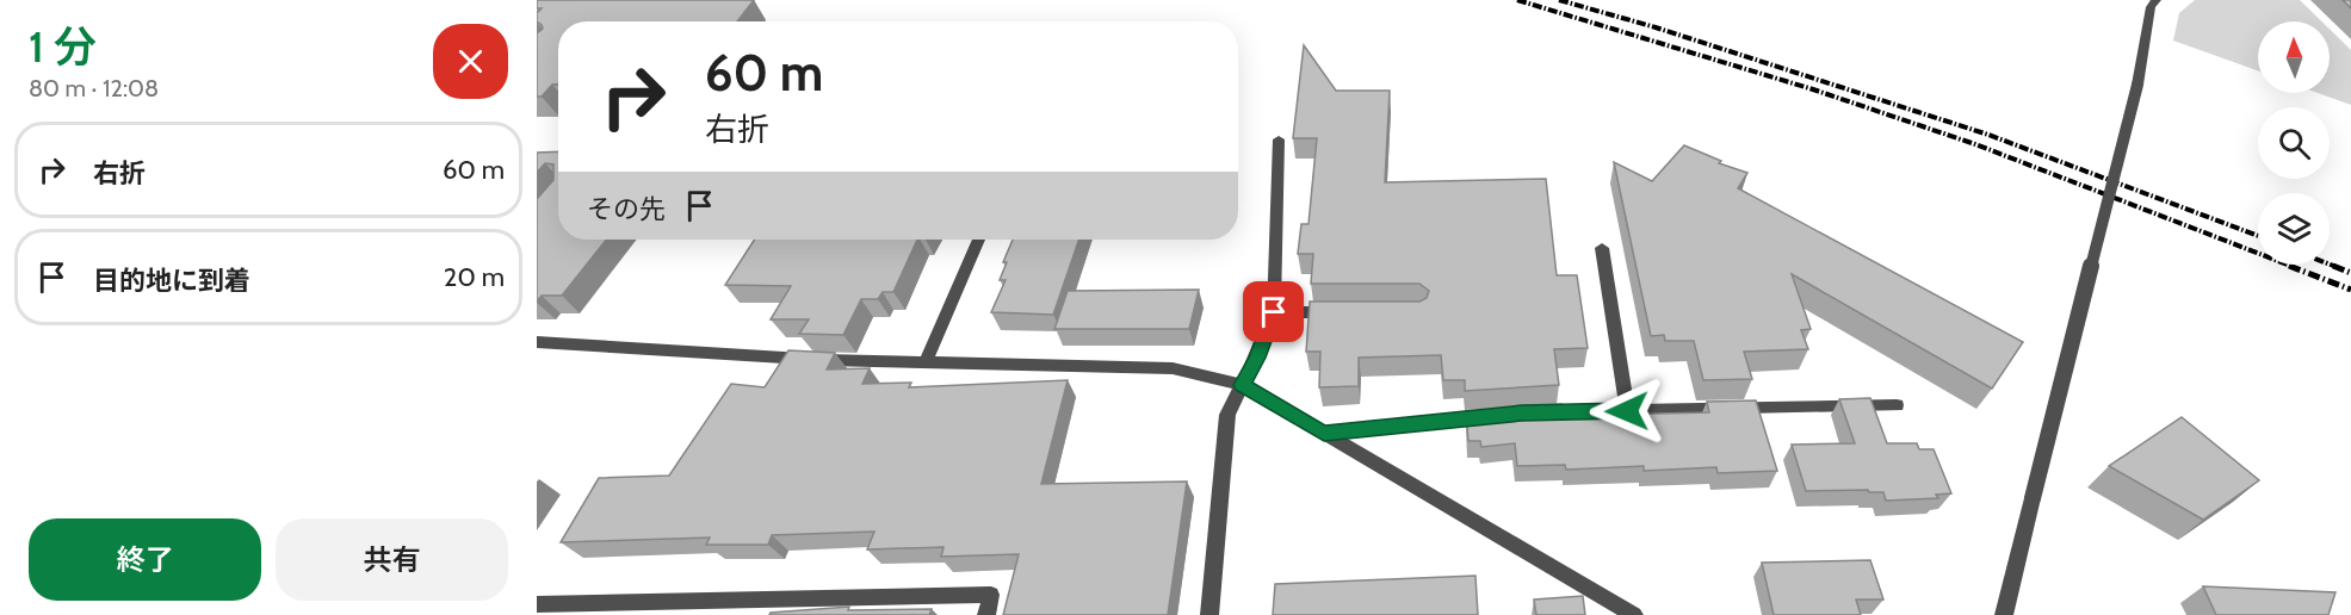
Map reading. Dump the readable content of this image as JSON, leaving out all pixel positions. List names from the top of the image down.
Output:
{
  "north": "top",
  "page": {
    "heading": ["1 分", "80 m · 12:08"],
    "turn": ["60 m", "右折"],
    "list": [
      {
        "name": "右折",
        "value": "60 m"
      },
      {
        "name": "目的地に到着",
        "value": "20 m"
      }
    ],
    "then": "その先",
    "buttons": ["終了", "共有"]
  }
}
